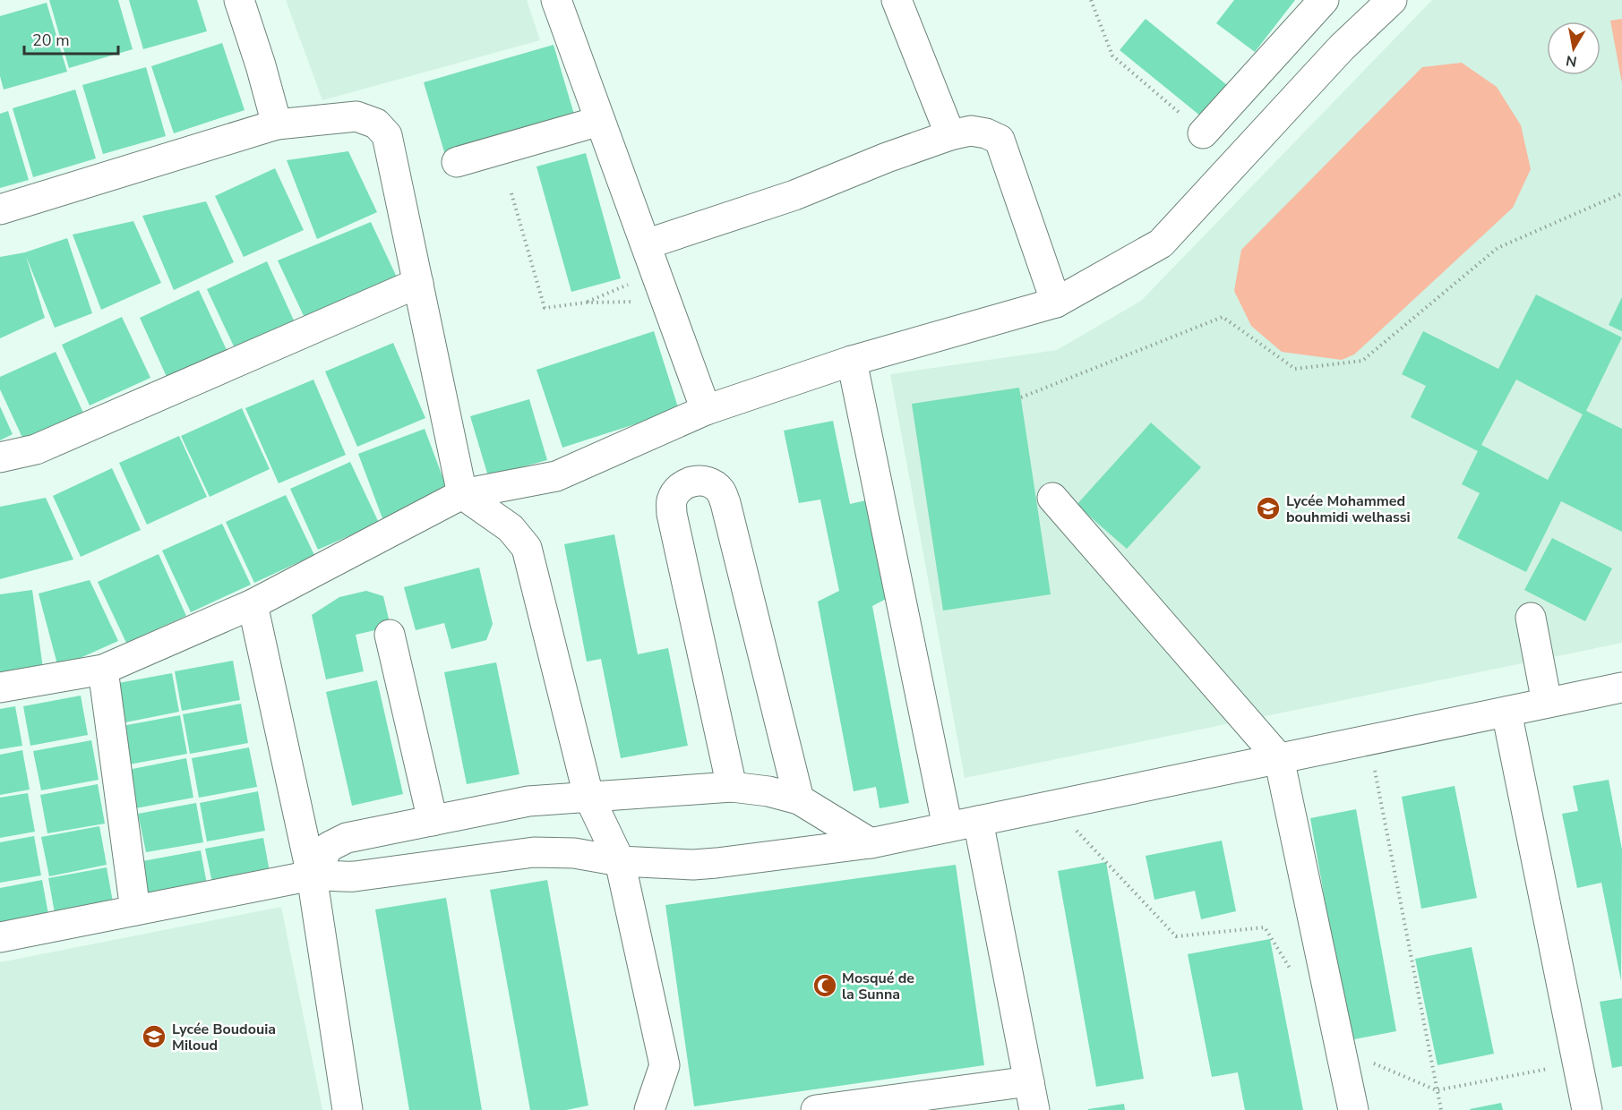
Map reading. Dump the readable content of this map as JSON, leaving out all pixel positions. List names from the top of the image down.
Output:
{
  "places": {
    "school or university": ["Lycée Mohammed bouhmidi welhassi", "Lycée Boudouia Miloud"],
    "mosque": ["Mosqué de la Sunna"]
  },
  "scale_bar": "20 m",
  "north": "bottom"
}
